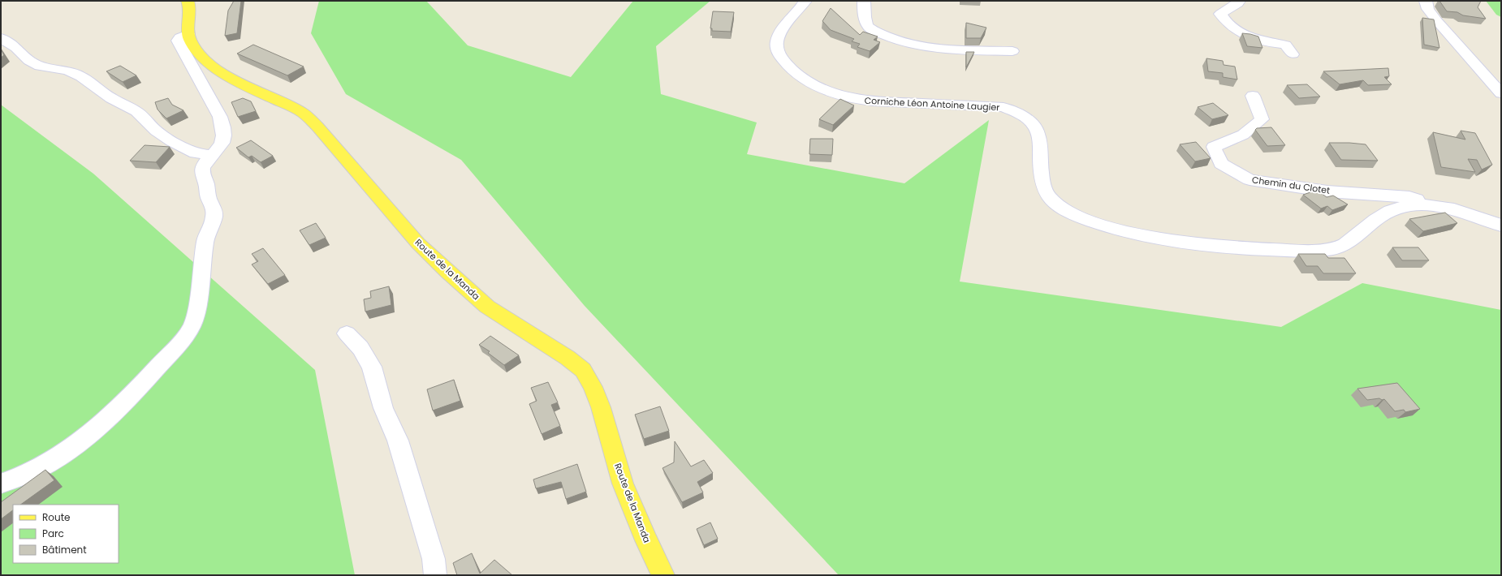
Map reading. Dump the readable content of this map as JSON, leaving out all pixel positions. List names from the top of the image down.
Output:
{
  "streets": {
    "main road": ["Route de la Manda"],
    "street": ["Corniche Léon Antoine Laugier", "Chemin du Clotet"]
  },
  "crossings": [
    ["Corniche Léon Antoine Laugier", "Chemin du Clotet"]
  ],
  "legend": ["Route", "Parc", "Bâtiment"]
}
